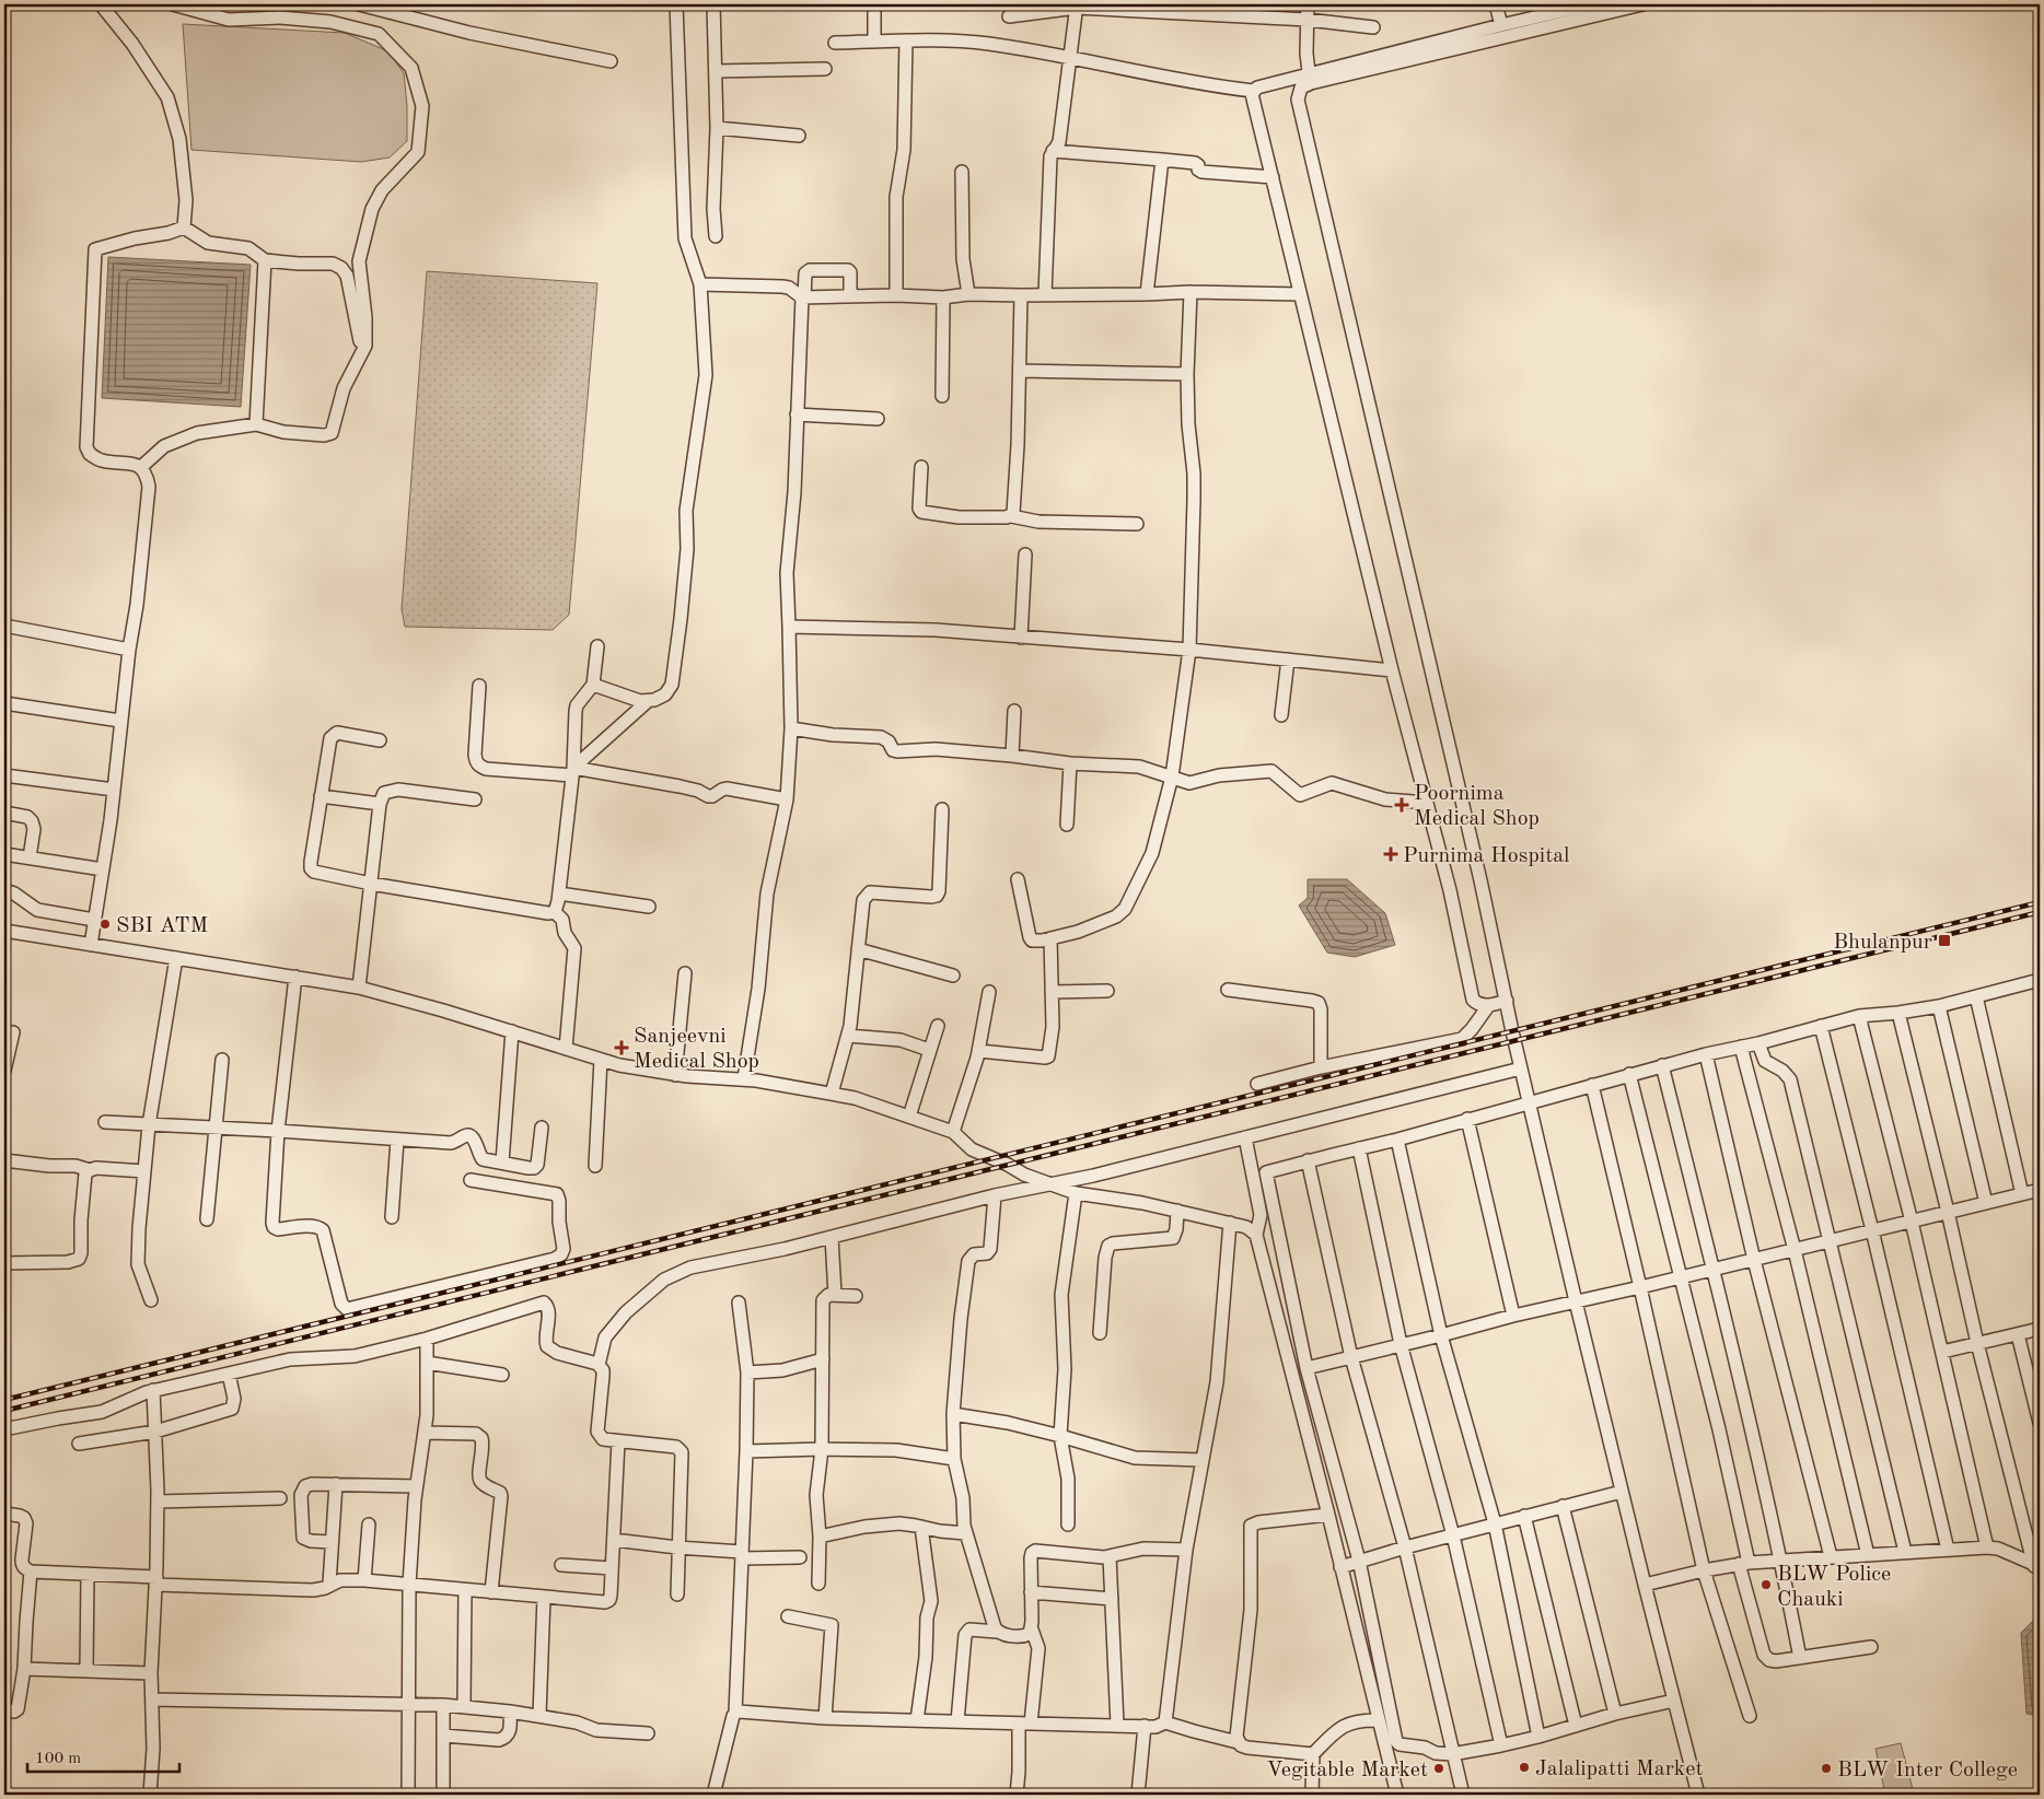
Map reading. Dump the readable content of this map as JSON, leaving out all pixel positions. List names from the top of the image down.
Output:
{
  "places": {
    "health": ["Poornima Medical Shop", "Purnima Hospital", "Sanjeevni Medical Shop"],
    "other": [
      "SBI ATM",
      "BLW Police Chauki",
      "Jalalipatti Market",
      "Vegitable Market",
      "BLW Inter College"
    ],
    "transit": ["Bhulanpur"]
  },
  "scale_bar": "100 m"
}
